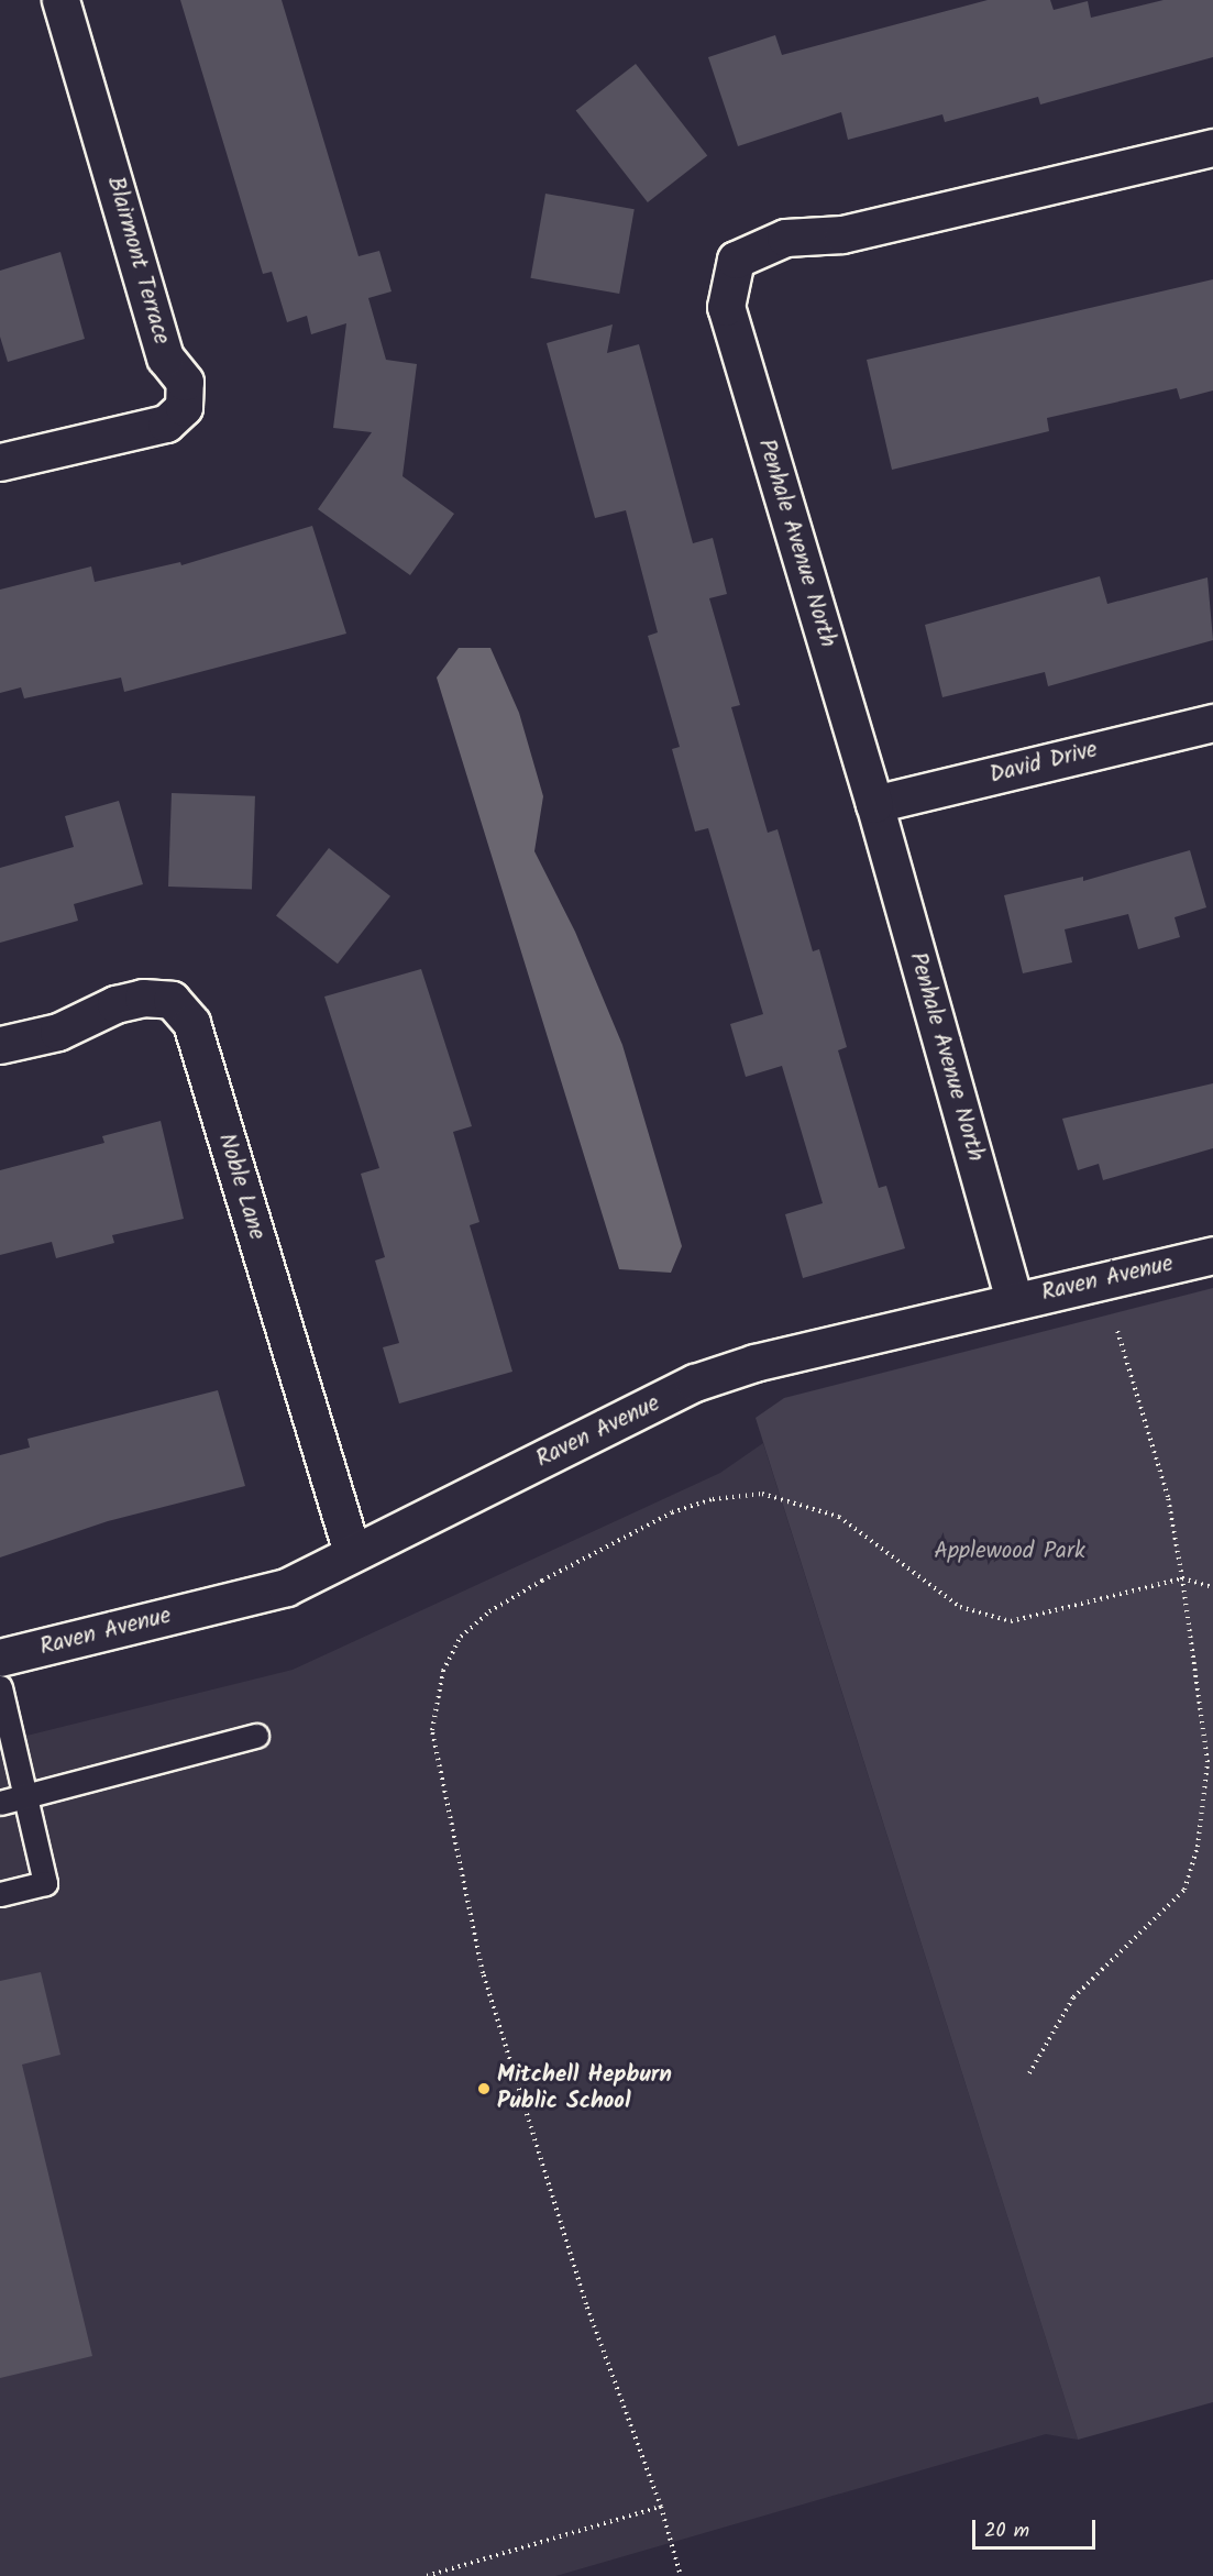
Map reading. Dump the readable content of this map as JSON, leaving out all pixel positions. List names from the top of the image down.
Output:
{
  "streets": {
    "street": [
      "Blairmont Terrace",
      "Penhale Avenue North",
      "David Drive",
      "Noble Lane",
      "Raven Avenue"
    ]
  },
  "crossings": [
    ["Penhale Avenue North", "David Drive"],
    ["Penhale Avenue North", "Raven Avenue"],
    ["Noble Lane", "Raven Avenue"]
  ],
  "parks": ["Applewood Park"],
  "places": ["Mitchell Hepburn Public School"],
  "scale_bar": "20 m"
}
